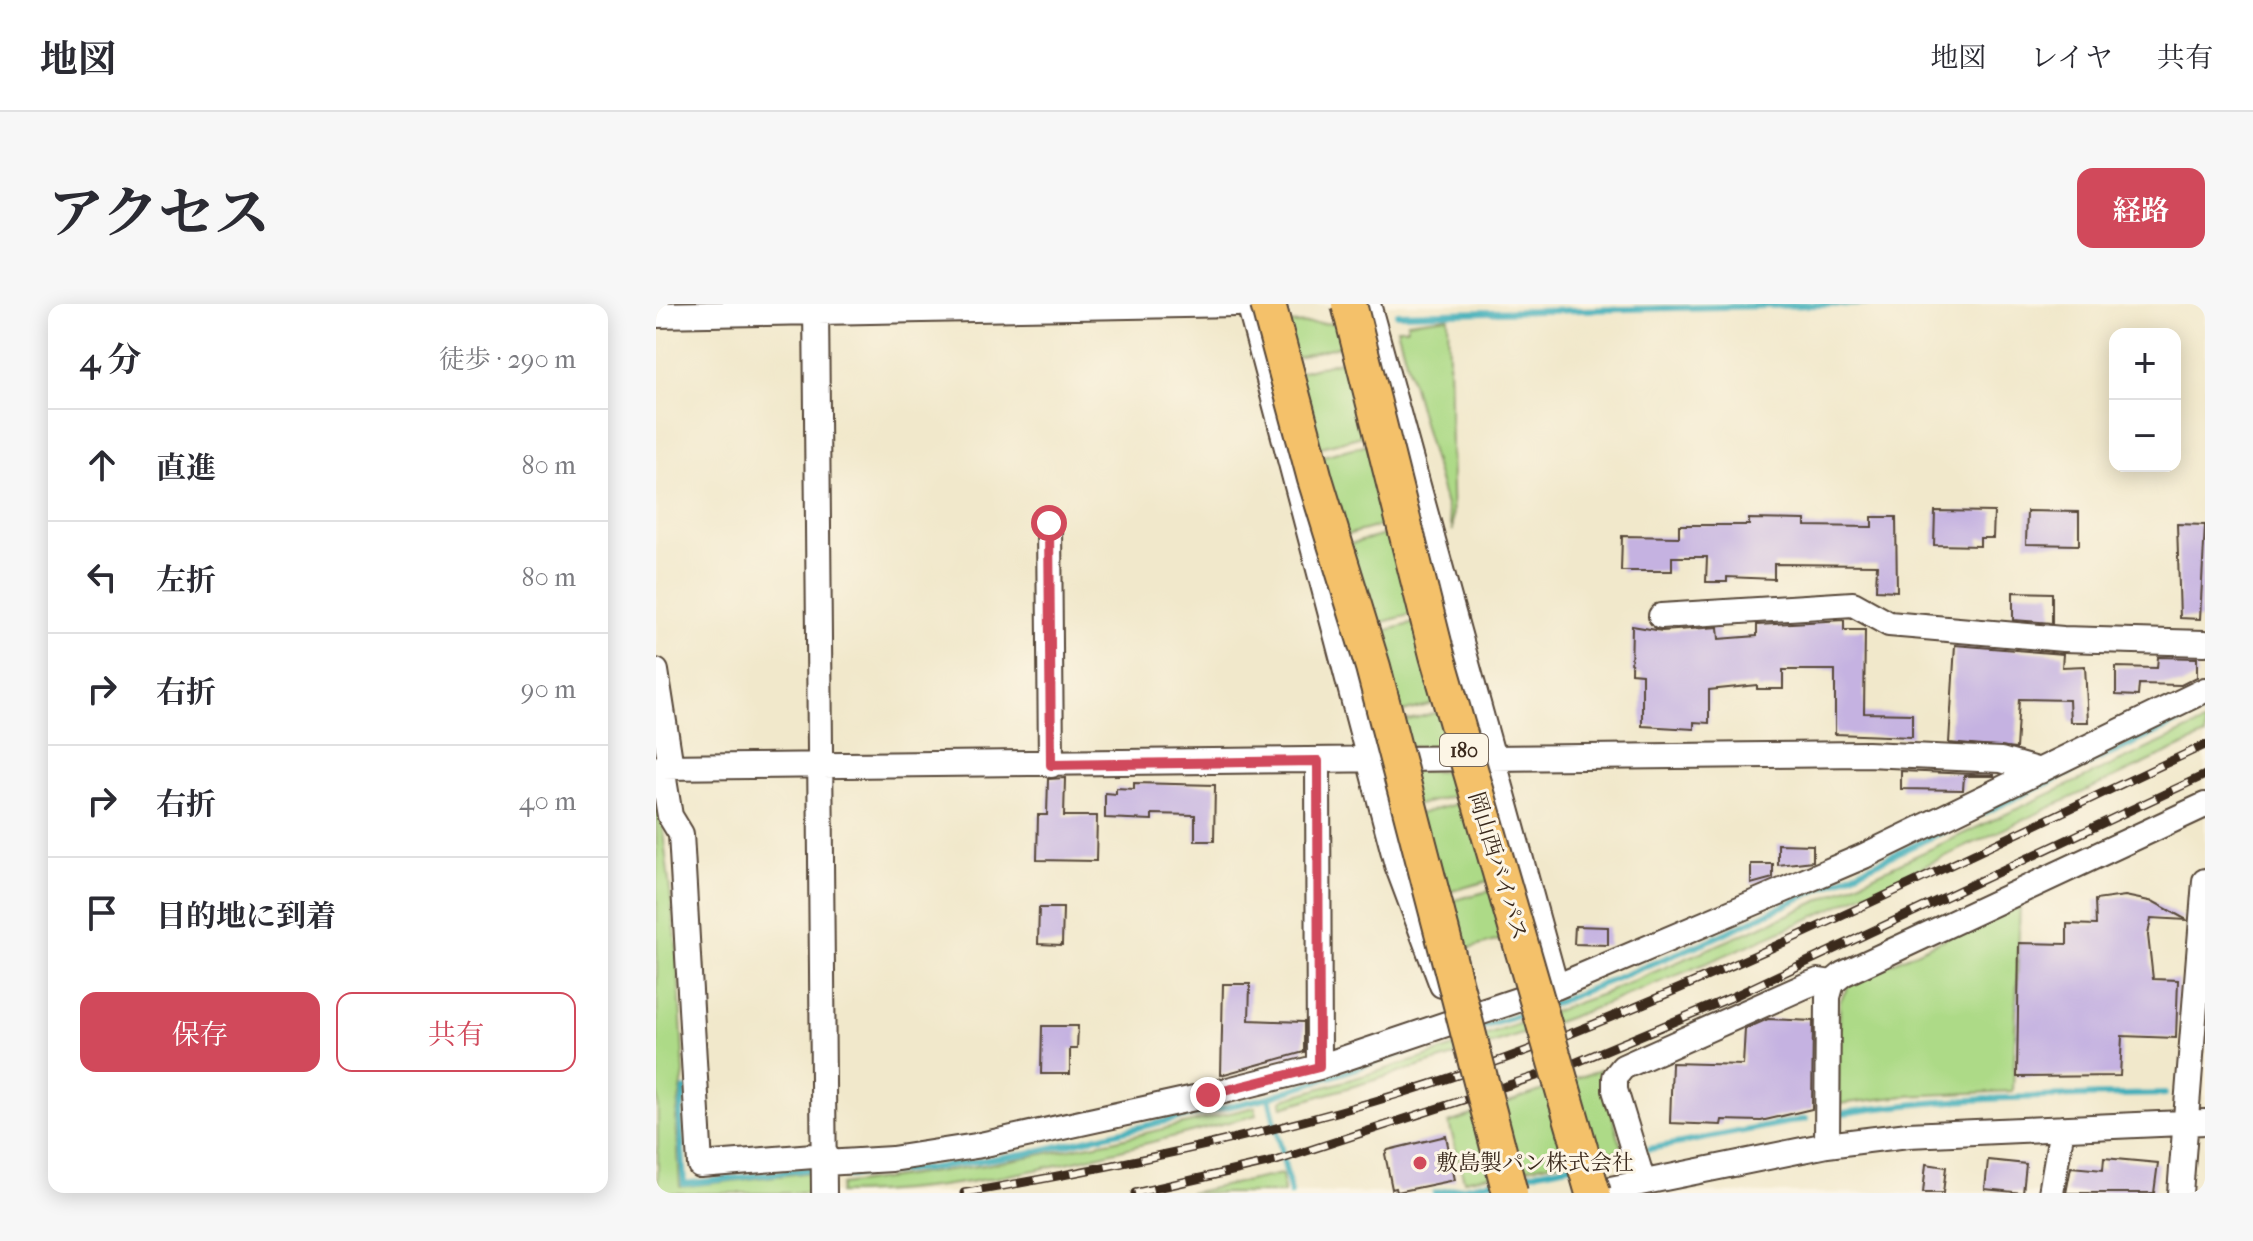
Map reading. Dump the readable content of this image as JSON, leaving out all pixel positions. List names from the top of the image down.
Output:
{
  "streets": {
    "highway": ["180", "岡山西バイパス"]
  },
  "places": ["敷島製パン株式会社"],
  "page": {
    "header": "地図",
    "nav": ["地図", "レイヤ", "共有"],
    "title": "アクセス",
    "buttons": [
      "経路",
      ["保存", "共有"]
    ],
    "heading": ["4 分", "徒歩 · 290 m"],
    "map_buttons": ["+", "−"],
    "list": [
      ["直進", "80 m"],
      ["左折", "80 m"],
      ["右折", "90 m"],
      ["右折", "40 m"],
      "目的地に到着"
    ]
  }
}
